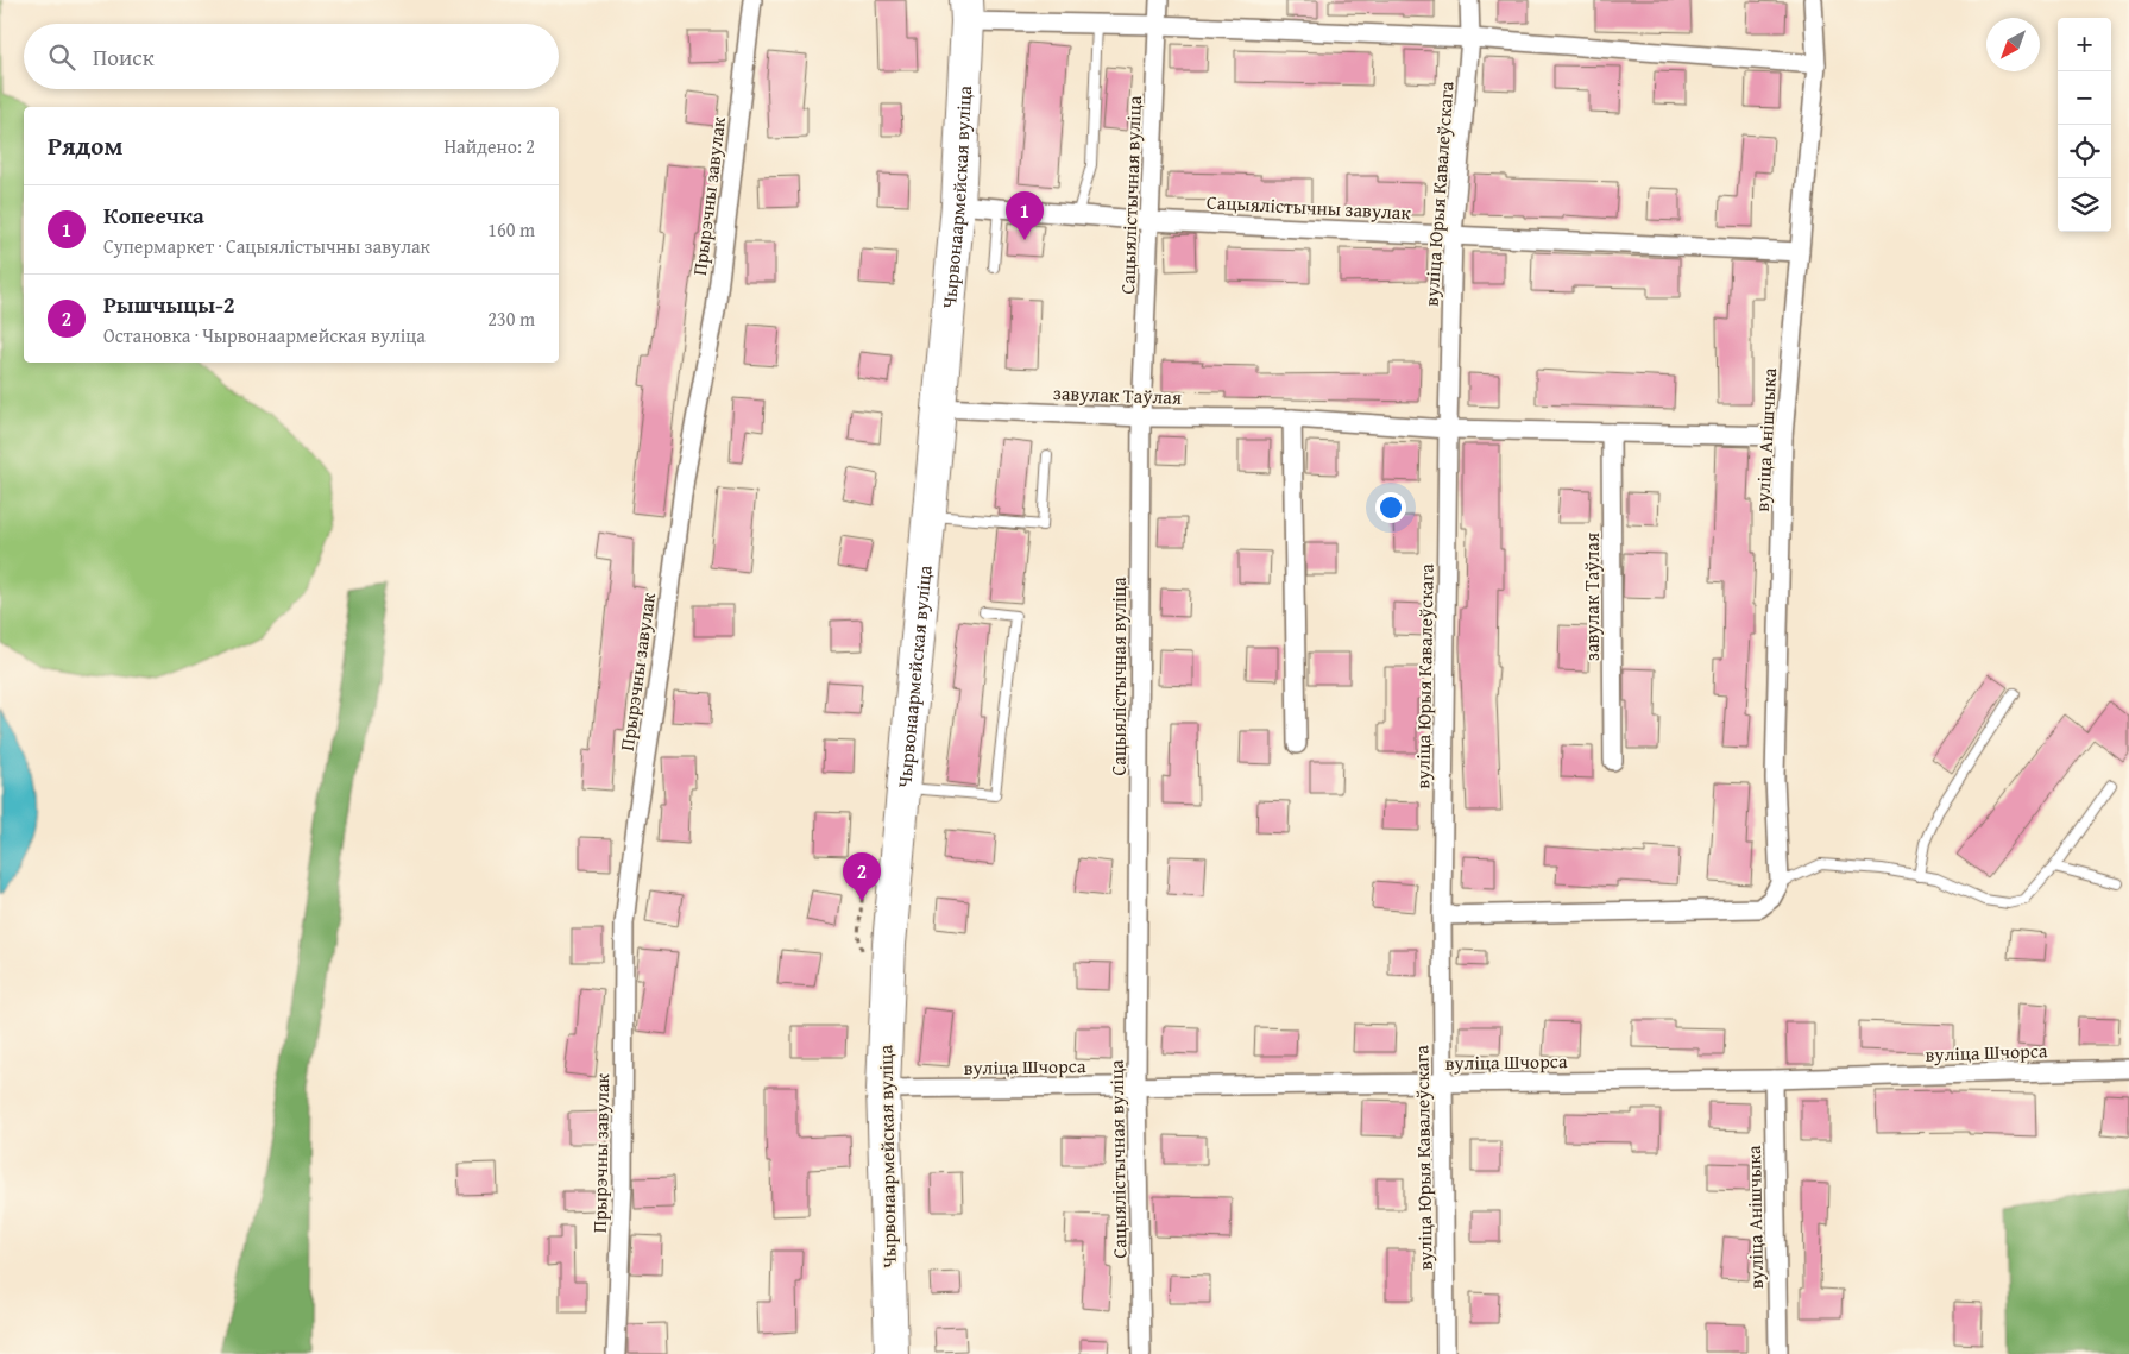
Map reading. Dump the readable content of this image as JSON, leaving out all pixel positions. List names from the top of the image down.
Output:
{
  "streets": {
    "highway": ["Чырвонаармейская вуліца"],
    "street": [
      "вуліца Юрыя Кавалеўскага",
      "Сацыялістычная вуліца",
      "Прырэчны завулак",
      "Сацыялістычны завулак",
      "завулак Таўлая",
      "вуліца Анішчыка",
      "вуліца Шчорса"
    ]
  },
  "crossings": [
    ["вуліца Юрыя Кавалеўскага", "Сацыялістычны завулак"],
    ["вуліца Юрыя Кавалеўскага", "завулак Таўлая"],
    ["вуліца Юрыя Кавалеўскага", "вуліца Шчорса"],
    ["Сацыялістычная вуліца", "Сацыялістычны завулак"],
    ["Сацыялістычная вуліца", "завулак Таўлая"],
    ["Сацыялістычная вуліца", "вуліца Шчорса"],
    ["Чырвонаармейская вуліца", "Сацыялістычны завулак"],
    ["Чырвонаармейская вуліца", "завулак Таўлая"],
    ["Чырвонаармейская вуліца", "вуліца Шчорса"],
    ["Сацыялістычны завулак", "вуліца Анішчыка"],
    ["завулак Таўлая", "вуліца Анішчыка"],
    ["вуліца Анішчыка", "вуліца Шчорса"]
  ],
  "north": "bottom left",
  "page": {
    "map_buttons": ["+", "−"],
    "search": "Поиск",
    "heading": ["Рядом", "Найдено: 2"],
    "list": [
      {
        "mark": "1",
        "name": "Копеечка",
        "note": "Супермаркет · Сацыялістычны завулак",
        "value": "160 m"
      },
      {
        "mark": "2",
        "name": "Рышчыцы-2",
        "note": "Остановка · Чырвонаармейская вуліца",
        "value": "230 m"
      }
    ],
    "pins": ["1", "2"]
  }
}
